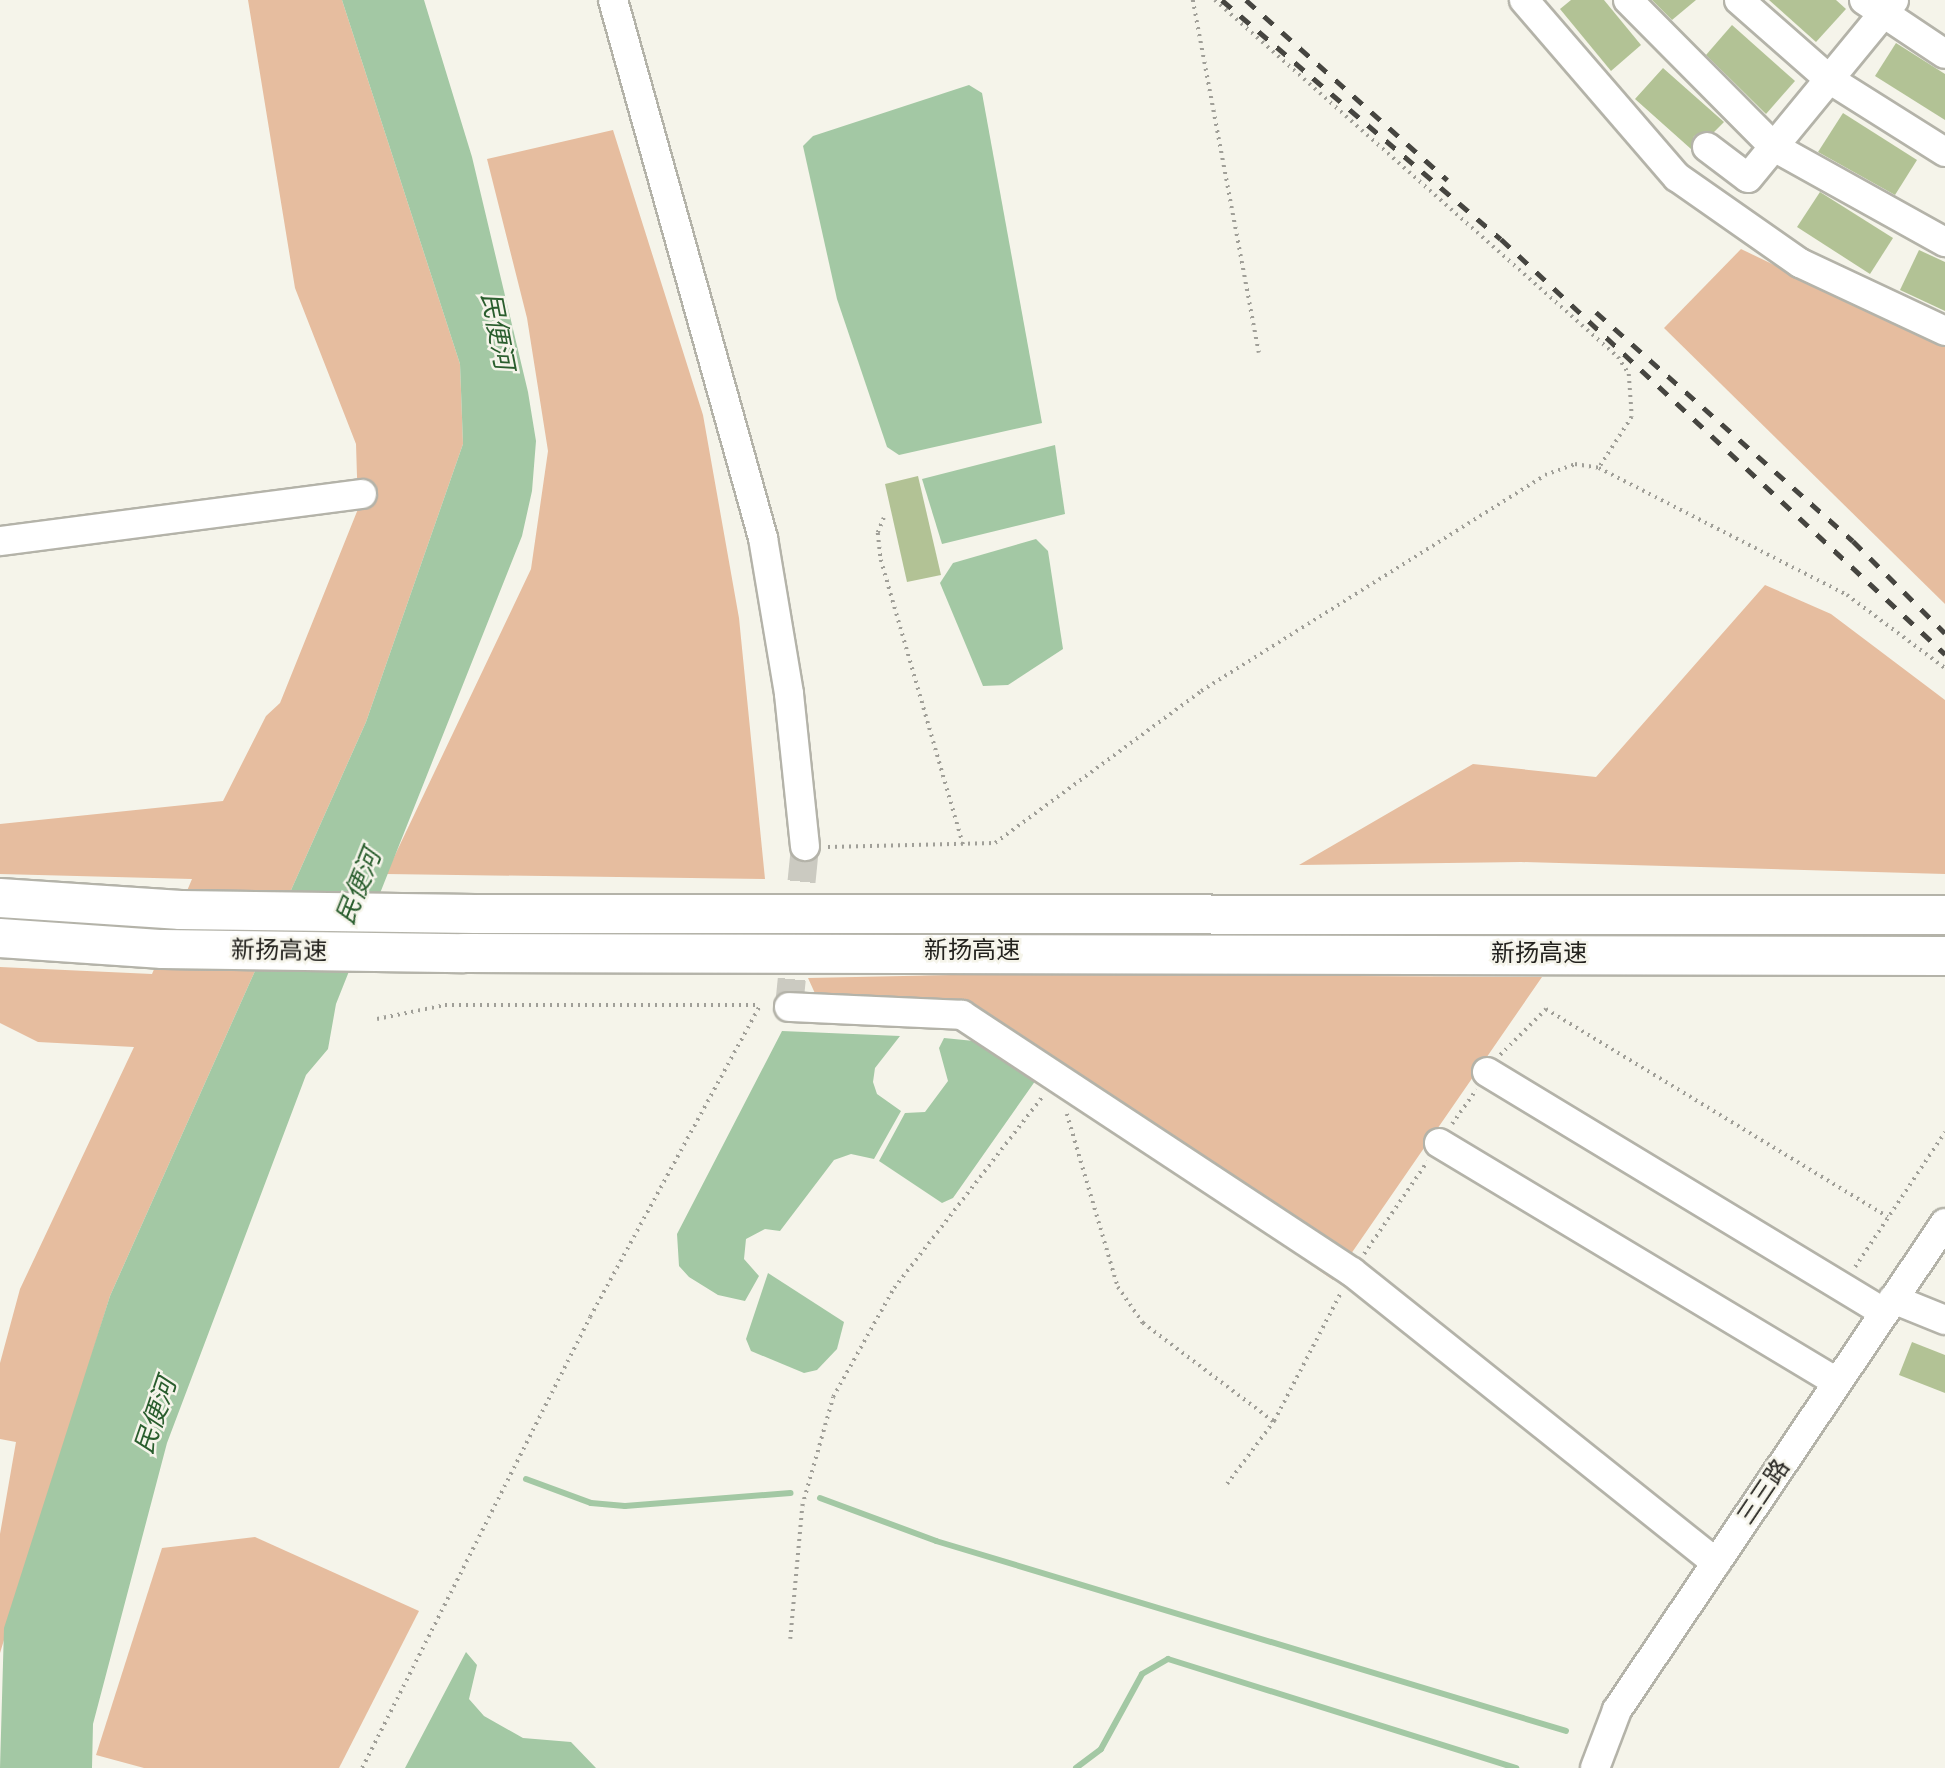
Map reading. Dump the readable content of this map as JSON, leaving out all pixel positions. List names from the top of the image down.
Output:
{
  "streets": {
    "highway": ["新扬高速"],
    "street": ["三三路"]
  },
  "water": ["民便河"]
}
